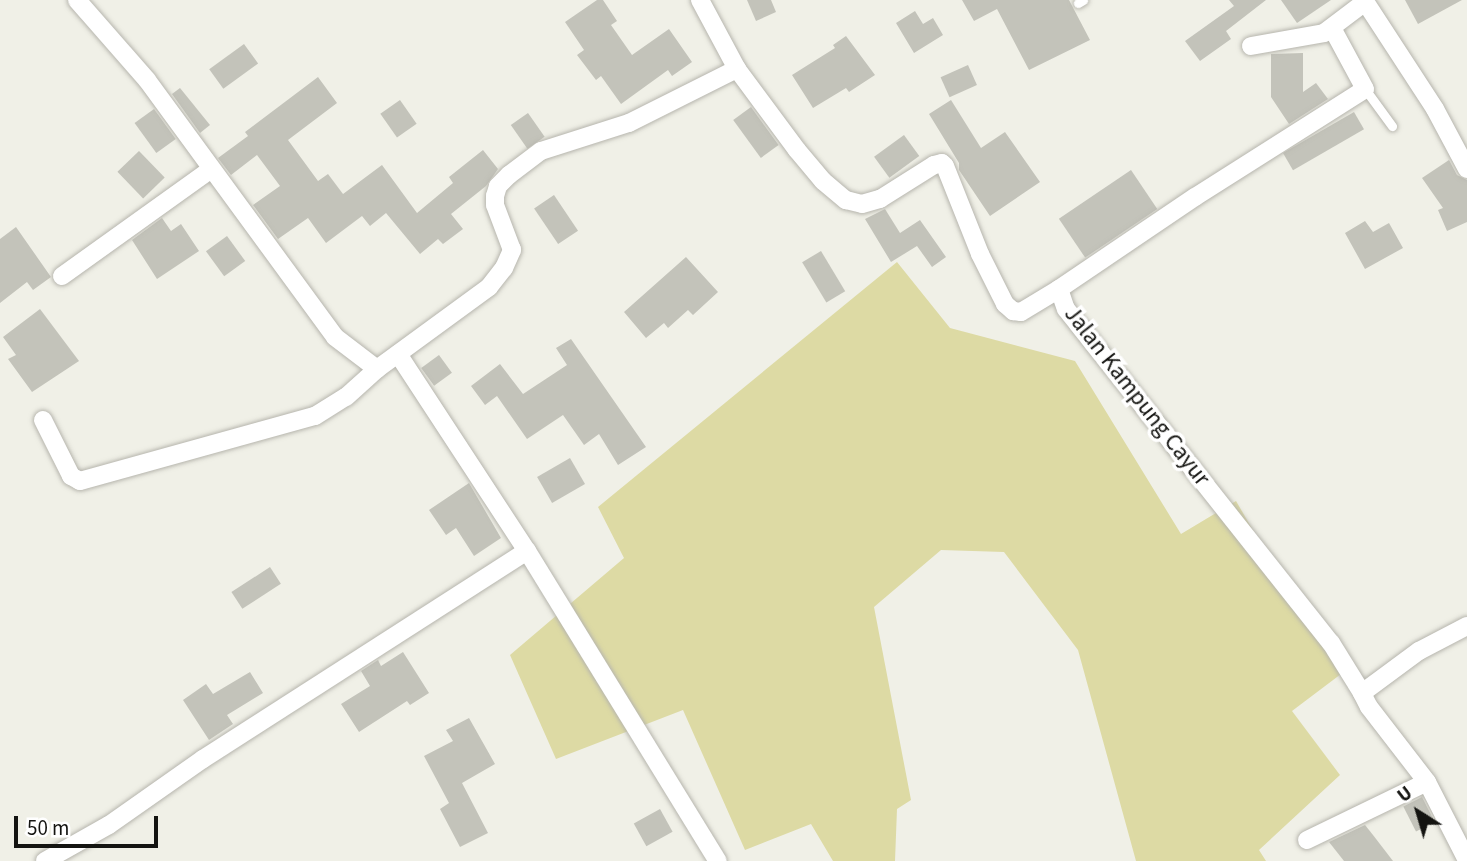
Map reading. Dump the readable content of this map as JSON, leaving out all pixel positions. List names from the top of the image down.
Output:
{
  "streets": {
    "street": ["Jalan Kampung Cayur"]
  },
  "scale_bar": "50 m",
  "north": "top left"
}
